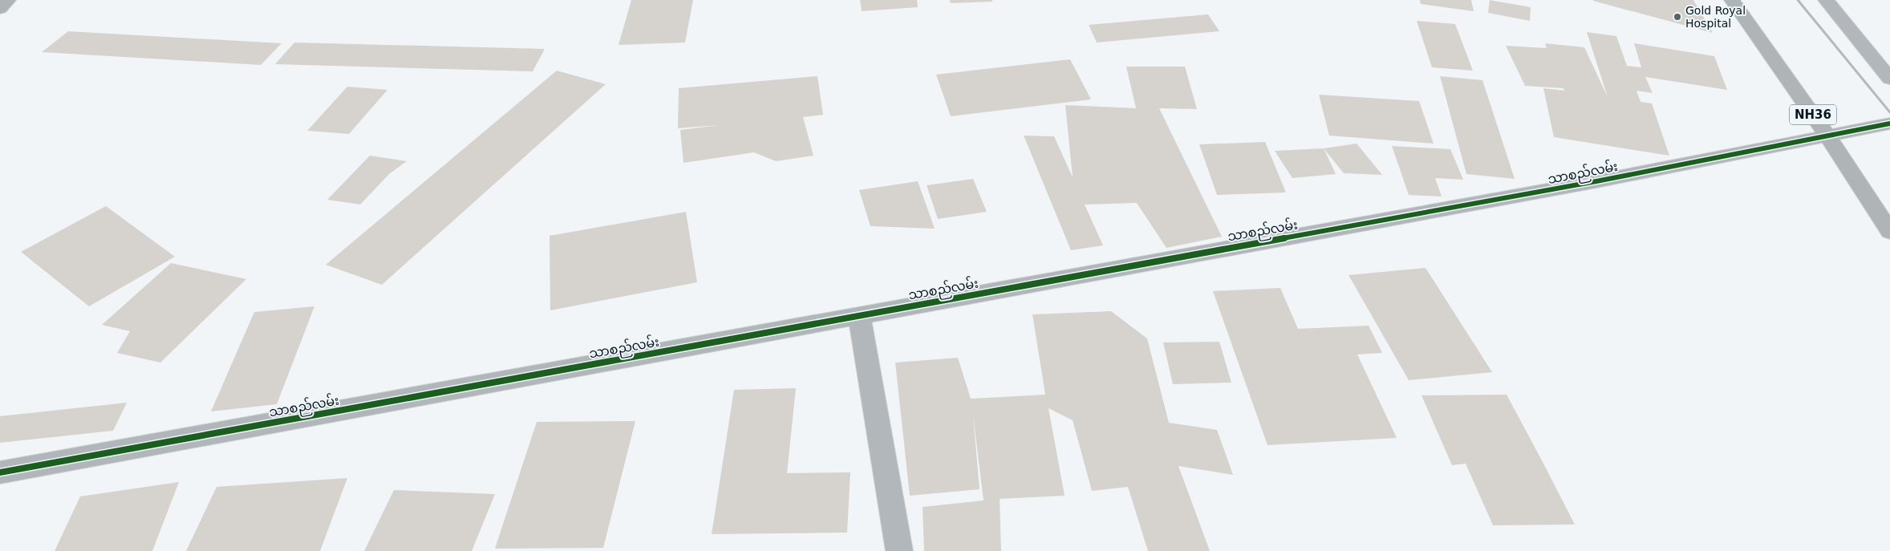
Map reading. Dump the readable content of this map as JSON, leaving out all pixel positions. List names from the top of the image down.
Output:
{
  "streets": {
    "highway": ["NH36"],
    "street": ["သာစည်လမ်း"]
  },
  "crossings": [
    ["NH36", "သာစည်လမ်း"]
  ],
  "places": ["Gold Royal Hospital"]
}
